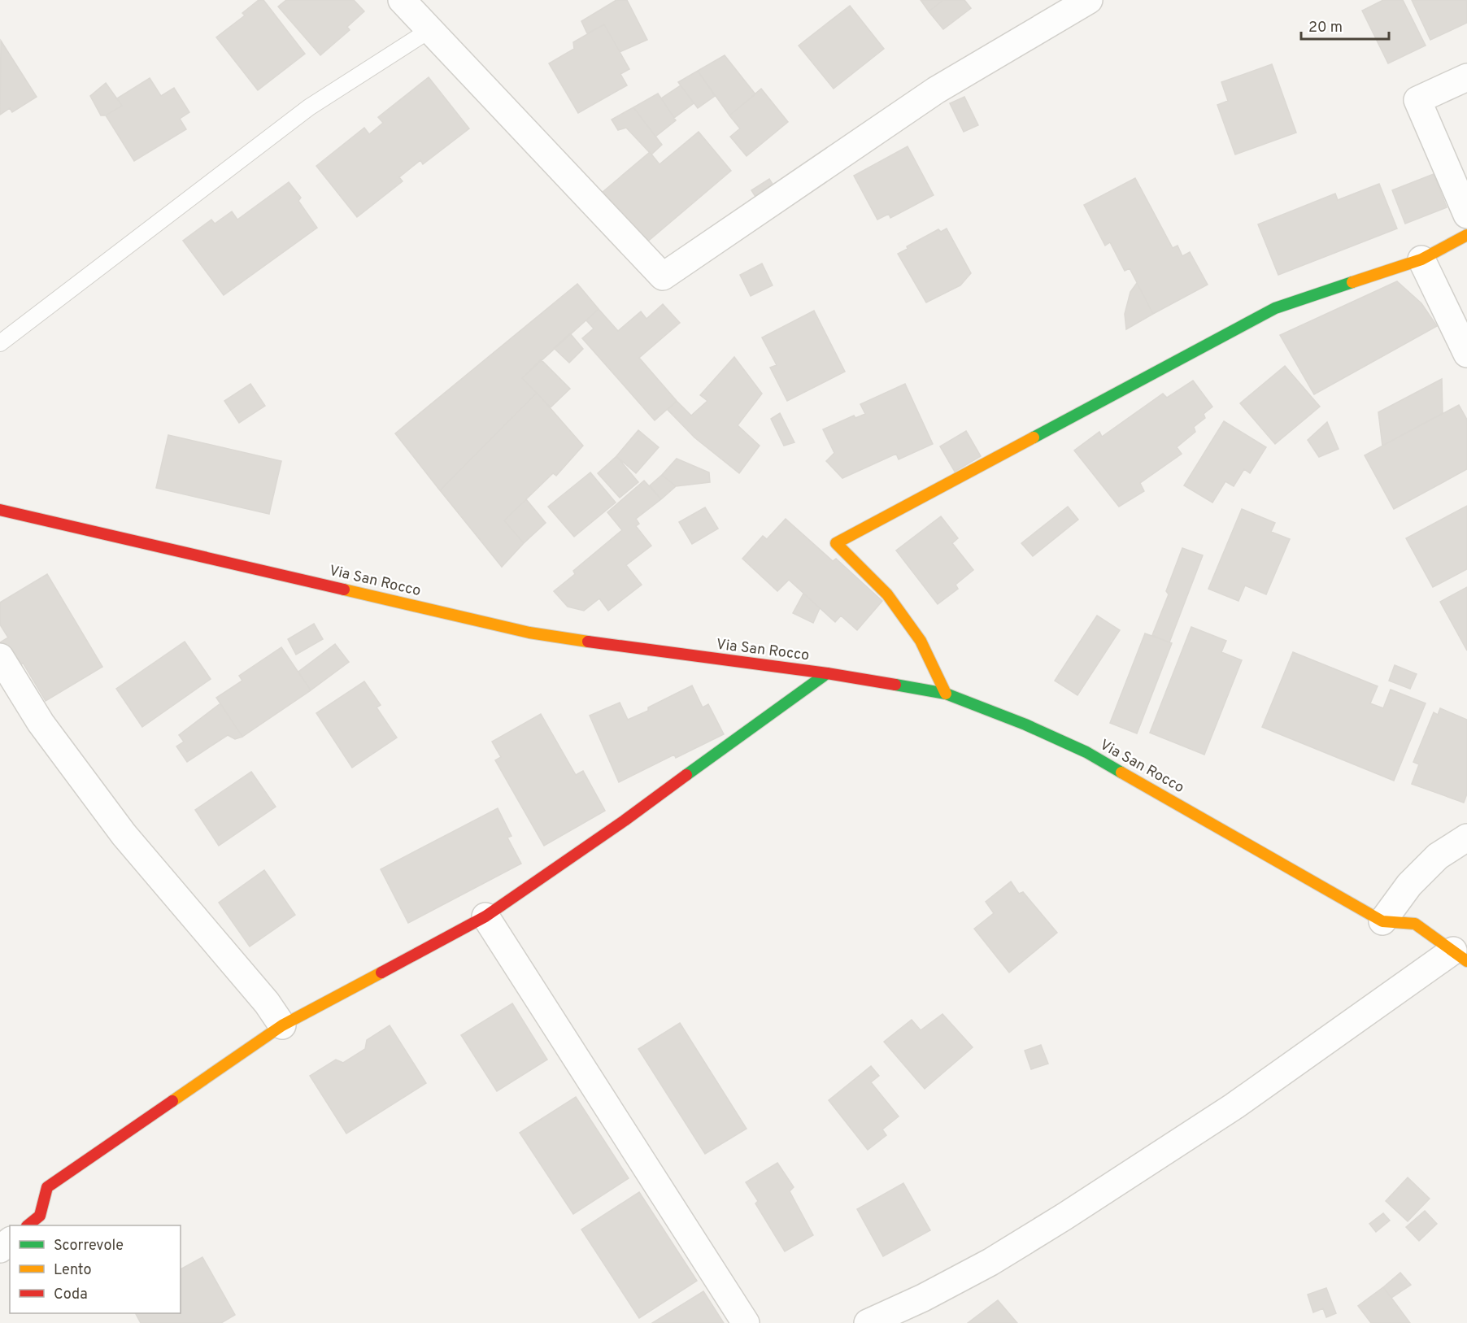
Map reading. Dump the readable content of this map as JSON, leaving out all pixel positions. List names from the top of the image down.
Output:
{
  "streets": {
    "street": ["Via San Rocco"]
  },
  "legend": ["Scorrevole", "Lento", "Coda"],
  "scale_bar": "20 m"
}
